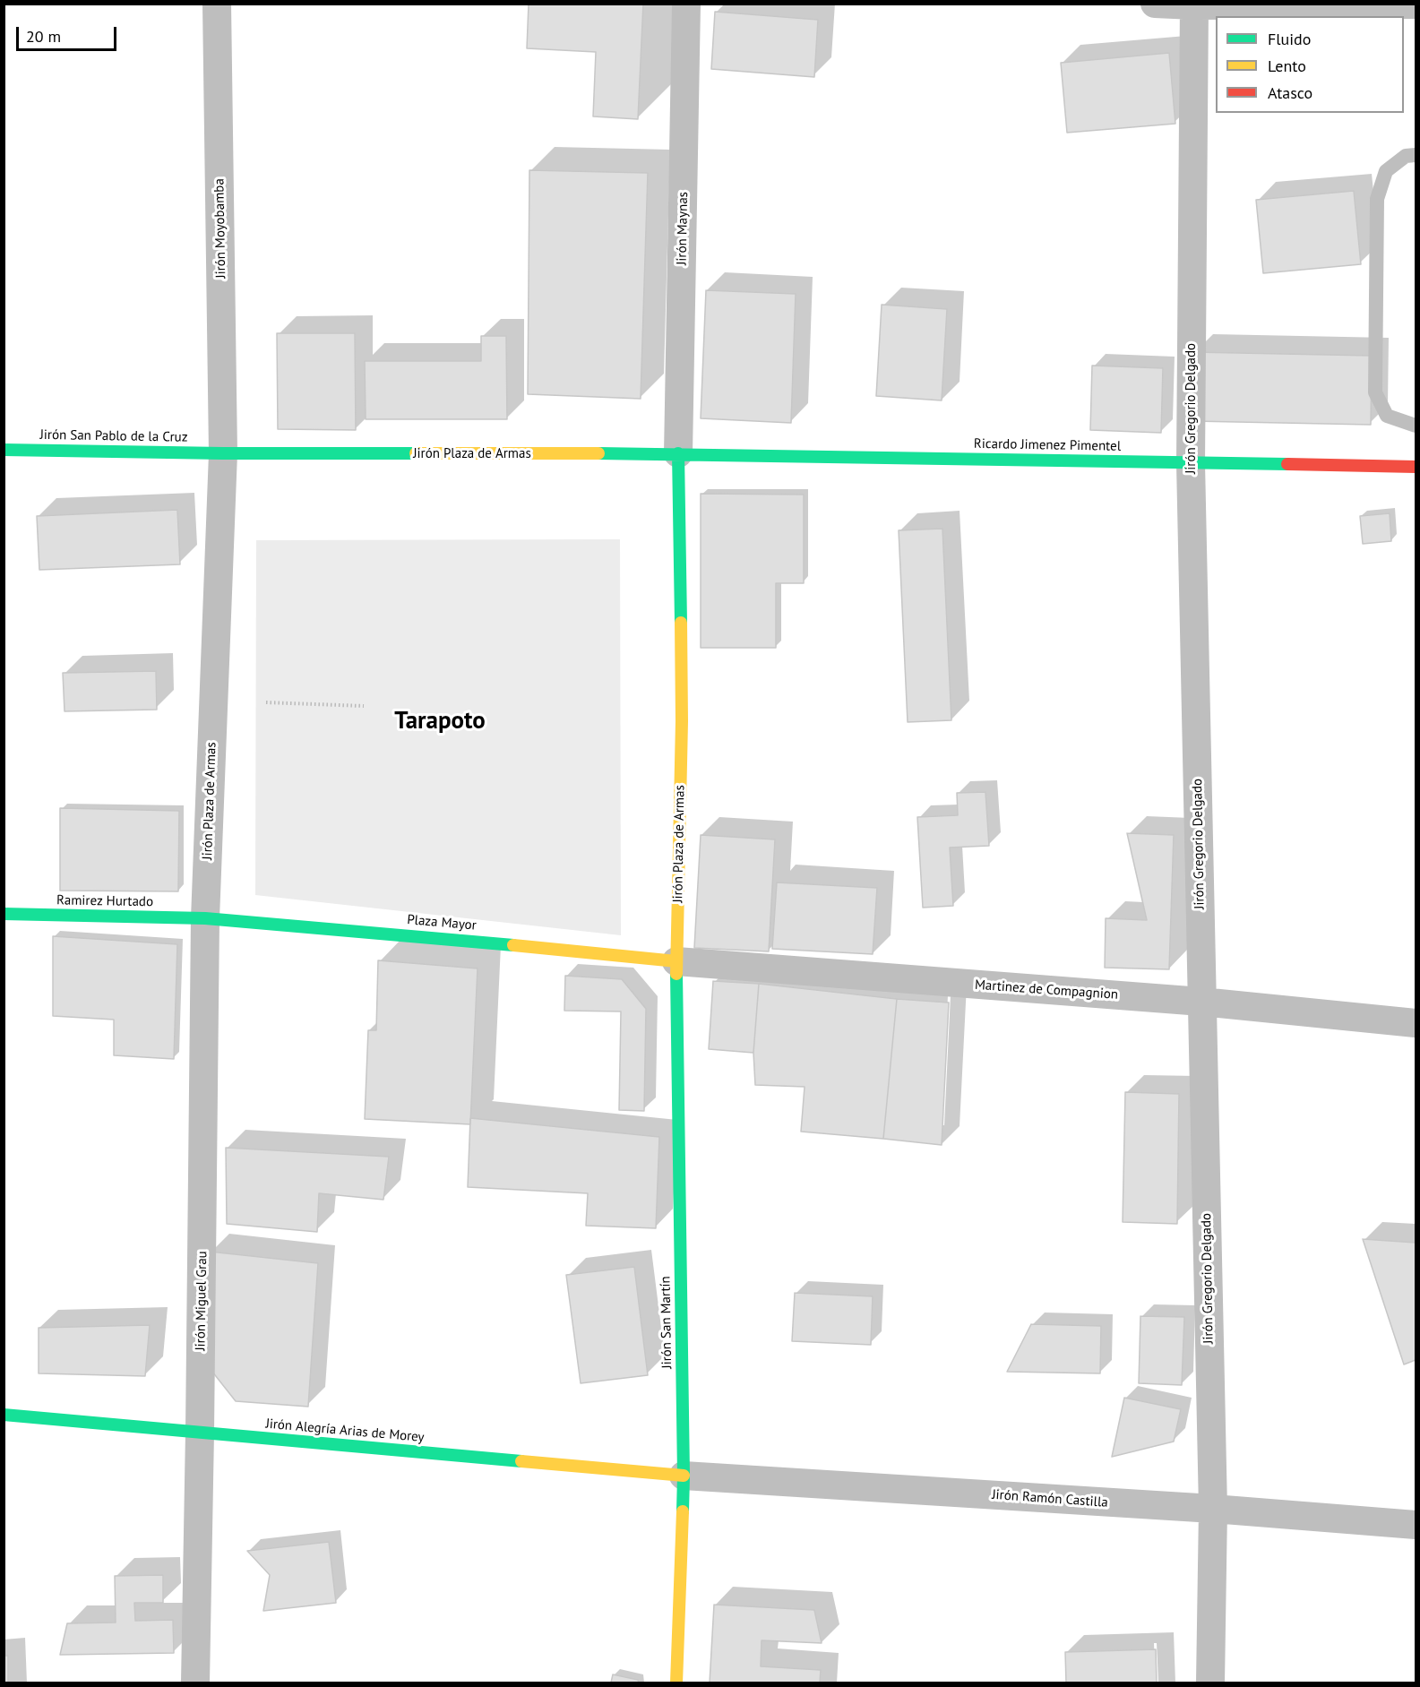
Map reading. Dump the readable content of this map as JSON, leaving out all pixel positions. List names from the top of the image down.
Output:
{
  "streets": {
    "street": [
      "Jirón Moyobamba",
      "Jirón Maynas",
      "Jirón Gregorio Delgado",
      "Jirón San Pablo de la Cruz",
      "Ricardo Jimenez Pimentel",
      "Jirón Plaza de Armas",
      "Ramirez Hurtado",
      "Plaza Mayor",
      "Martinez de Compagnion",
      "Jirón Miguel Grau",
      "Jirón San Martín",
      "Jirón Alegría Arias de Morey",
      "Jirón Ramón Castilla"
    ]
  },
  "crossings": [
    ["Jirón Moyobamba", "Jirón San Pablo de la Cruz"],
    ["Jirón Moyobamba", "Jirón Plaza de Armas"],
    ["Jirón Maynas", "Ricardo Jimenez Pimentel"],
    ["Jirón Maynas", "Jirón Plaza de Armas"],
    ["Jirón Gregorio Delgado", "Ricardo Jimenez Pimentel"],
    ["Jirón Gregorio Delgado", "Martinez de Compagnion"],
    ["Jirón Gregorio Delgado", "Jirón Ramón Castilla"],
    ["Jirón San Pablo de la Cruz", "Jirón Plaza de Armas"],
    ["Ricardo Jimenez Pimentel", "Jirón Plaza de Armas"],
    ["Jirón Plaza de Armas", "Ramirez Hurtado"],
    ["Jirón Plaza de Armas", "Plaza Mayor"],
    ["Jirón Plaza de Armas", "Martinez de Compagnion"],
    ["Jirón Plaza de Armas", "Jirón Miguel Grau"],
    ["Jirón Plaza de Armas", "Jirón San Martín"],
    ["Ramirez Hurtado", "Plaza Mayor"],
    ["Ramirez Hurtado", "Jirón Miguel Grau"],
    ["Plaza Mayor", "Martinez de Compagnion"],
    ["Plaza Mayor", "Jirón Miguel Grau"],
    ["Plaza Mayor", "Jirón San Martín"],
    ["Martinez de Compagnion", "Jirón San Martín"],
    ["Jirón Miguel Grau", "Jirón Alegría Arias de Morey"],
    ["Jirón San Martín", "Jirón Alegría Arias de Morey"],
    ["Jirón San Martín", "Jirón Ramón Castilla"],
    ["Jirón Alegría Arias de Morey", "Jirón Ramón Castilla"]
  ],
  "districts": ["Tarapoto"],
  "legend": ["Fluido", "Lento", "Atasco"],
  "scale_bar": "20 m"
}
